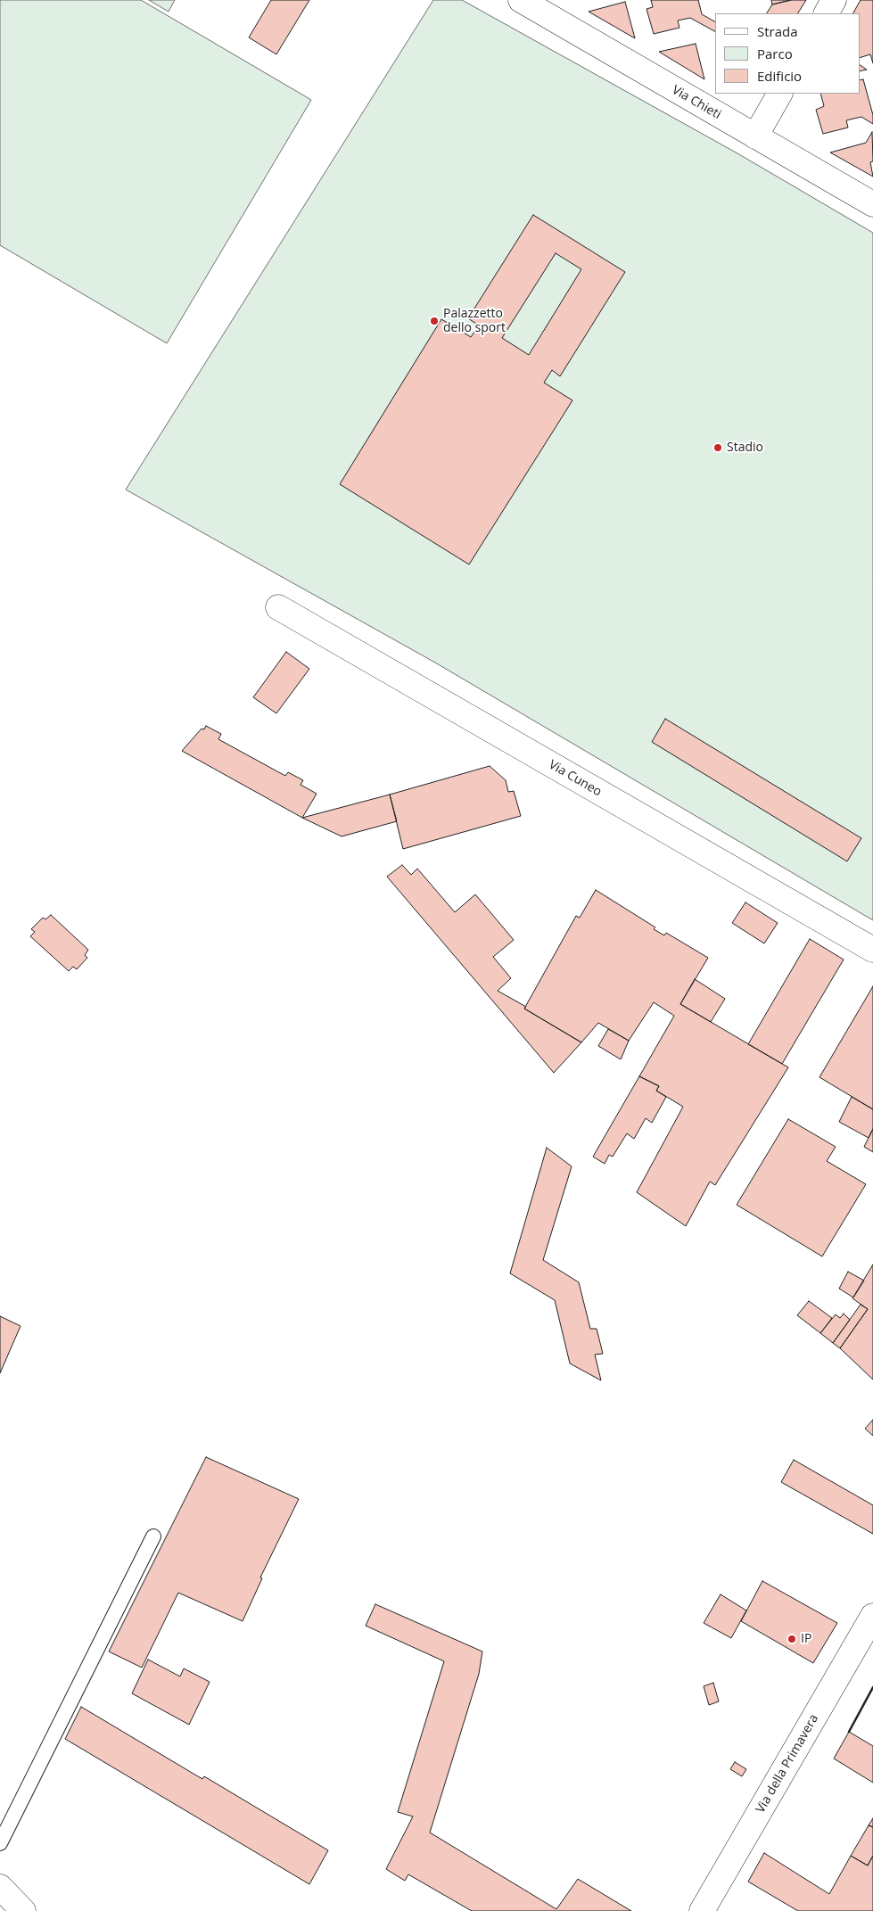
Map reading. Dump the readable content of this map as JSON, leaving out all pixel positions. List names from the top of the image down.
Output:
{
  "streets": {
    "street": ["Via Chieti", "Via Cuneo", "Via della Primavera"]
  },
  "places": ["Palazzetto dello sport", "Stadio", "IP"],
  "legend": ["Strada", "Parco", "Edificio"]
}
